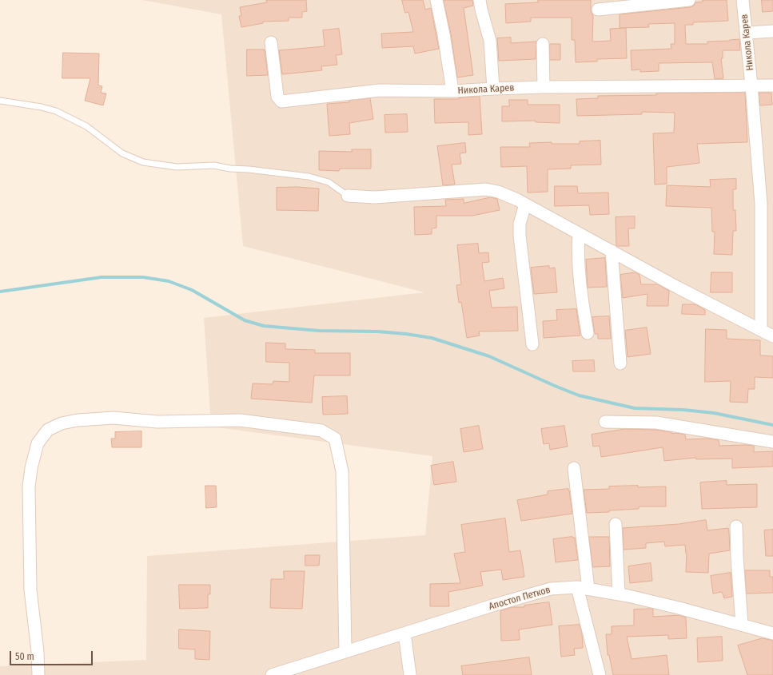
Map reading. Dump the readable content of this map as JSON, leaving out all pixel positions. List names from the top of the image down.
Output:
{
  "streets": {
    "street": ["Никола Карев", "Апостол Петков"]
  },
  "scale_bar": "50 m"
}
